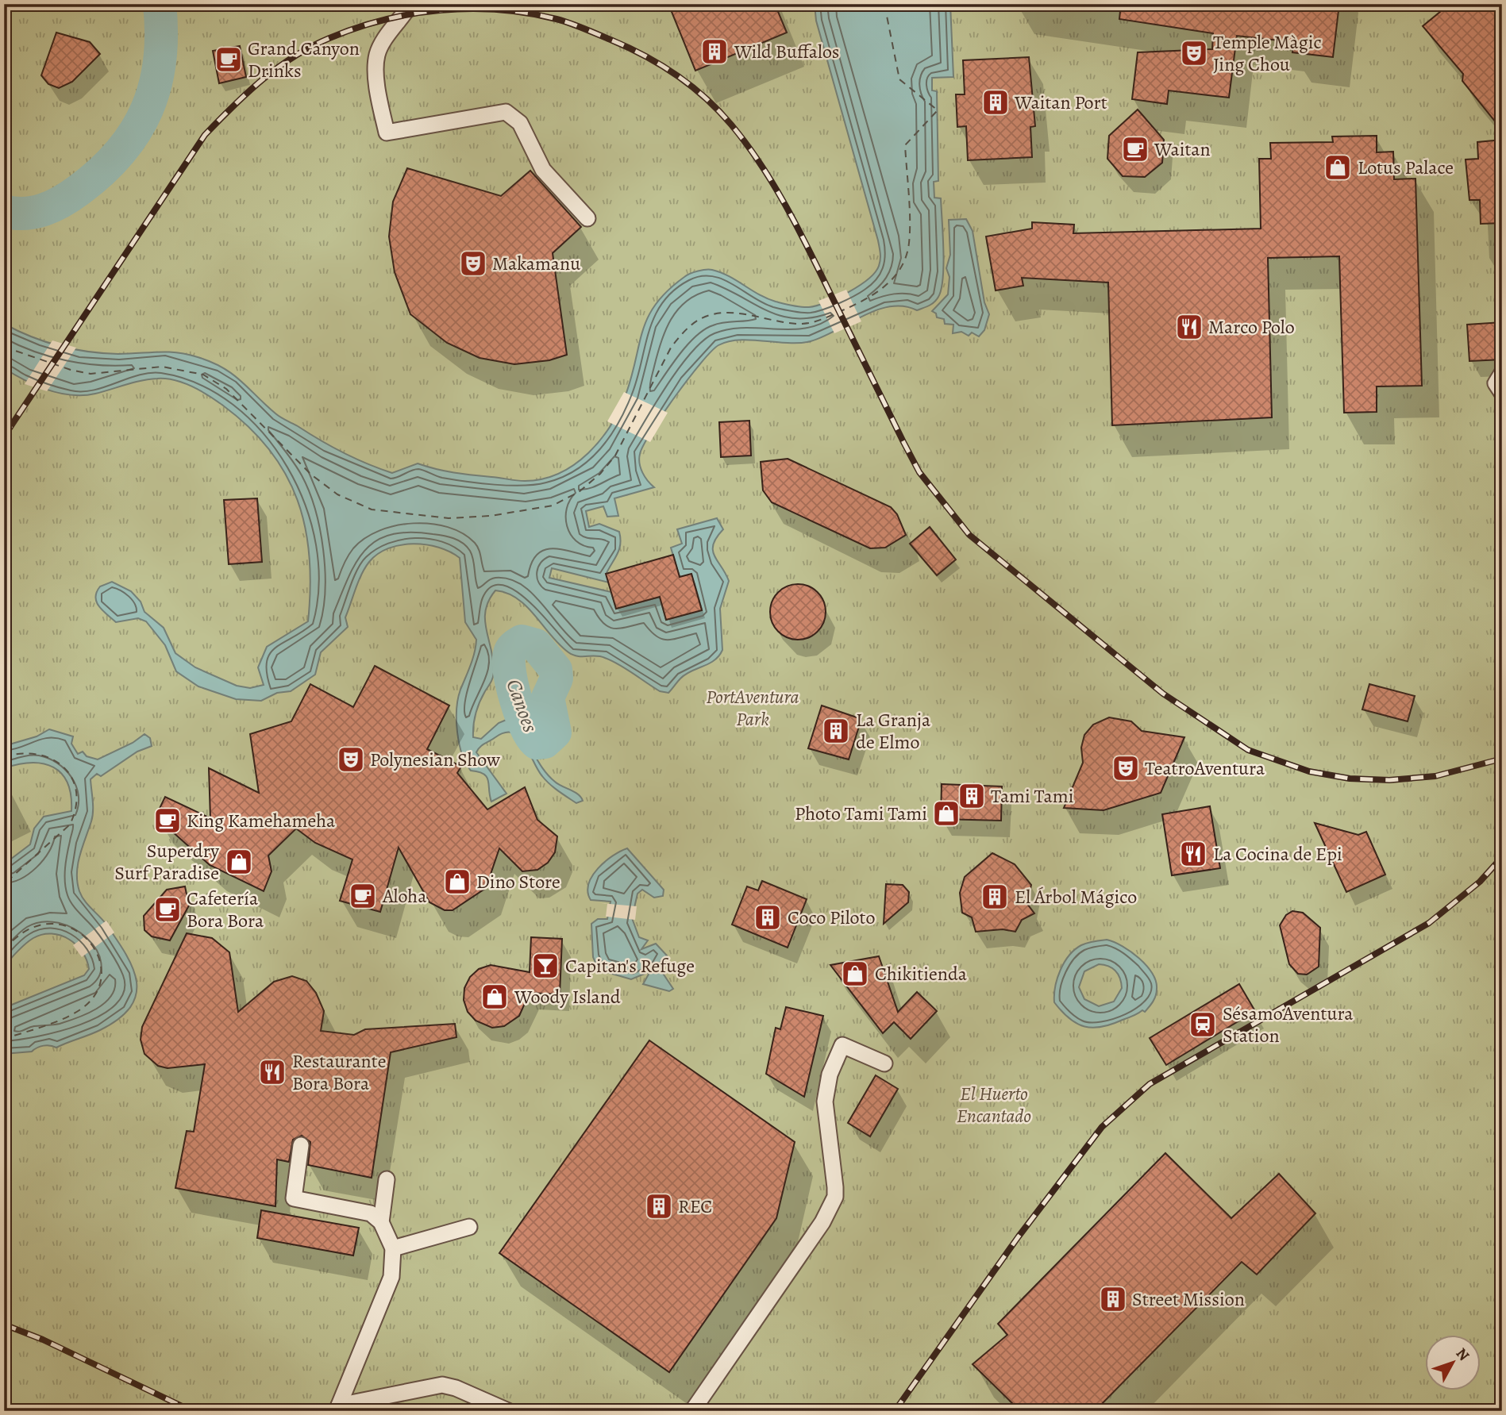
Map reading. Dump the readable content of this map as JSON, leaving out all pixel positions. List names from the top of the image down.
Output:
{
  "water": ["Canoes"],
  "parks": ["PortAventura Park", "El Huerto Encantado"],
  "places": {
    "building": [
      "Wild Buffalos",
      "Waitan Port",
      "La Granja de Elmo",
      "Tami Tami",
      "El Árbol Mágico",
      "Coco Piloto",
      "REC",
      "Street Mission"
    ],
    "theatre": [
      "Temple Màgic Jing Chou",
      "Makamanu",
      "Polynesian Show",
      "TeatroAventura"
    ],
    "cafe": [
      "Grand Canyon Drinks",
      "Waitan",
      "King Kamehameha",
      "Aloha",
      "Cafetería Bora Bora"
    ],
    "shop": [
      "Lotus Palace",
      "Photo Tami Tami",
      "Superdry Surf Paradise",
      "Dino Store",
      "Chikitienda",
      "Woody Island"
    ],
    "restaurant": ["Marco Polo", "La Cocina de Epi", "Restaurante Bora Bora"],
    "bar": ["Capitan's Refuge"],
    "station": ["SésamoAventura Station"]
  },
  "north": "top right"
}
